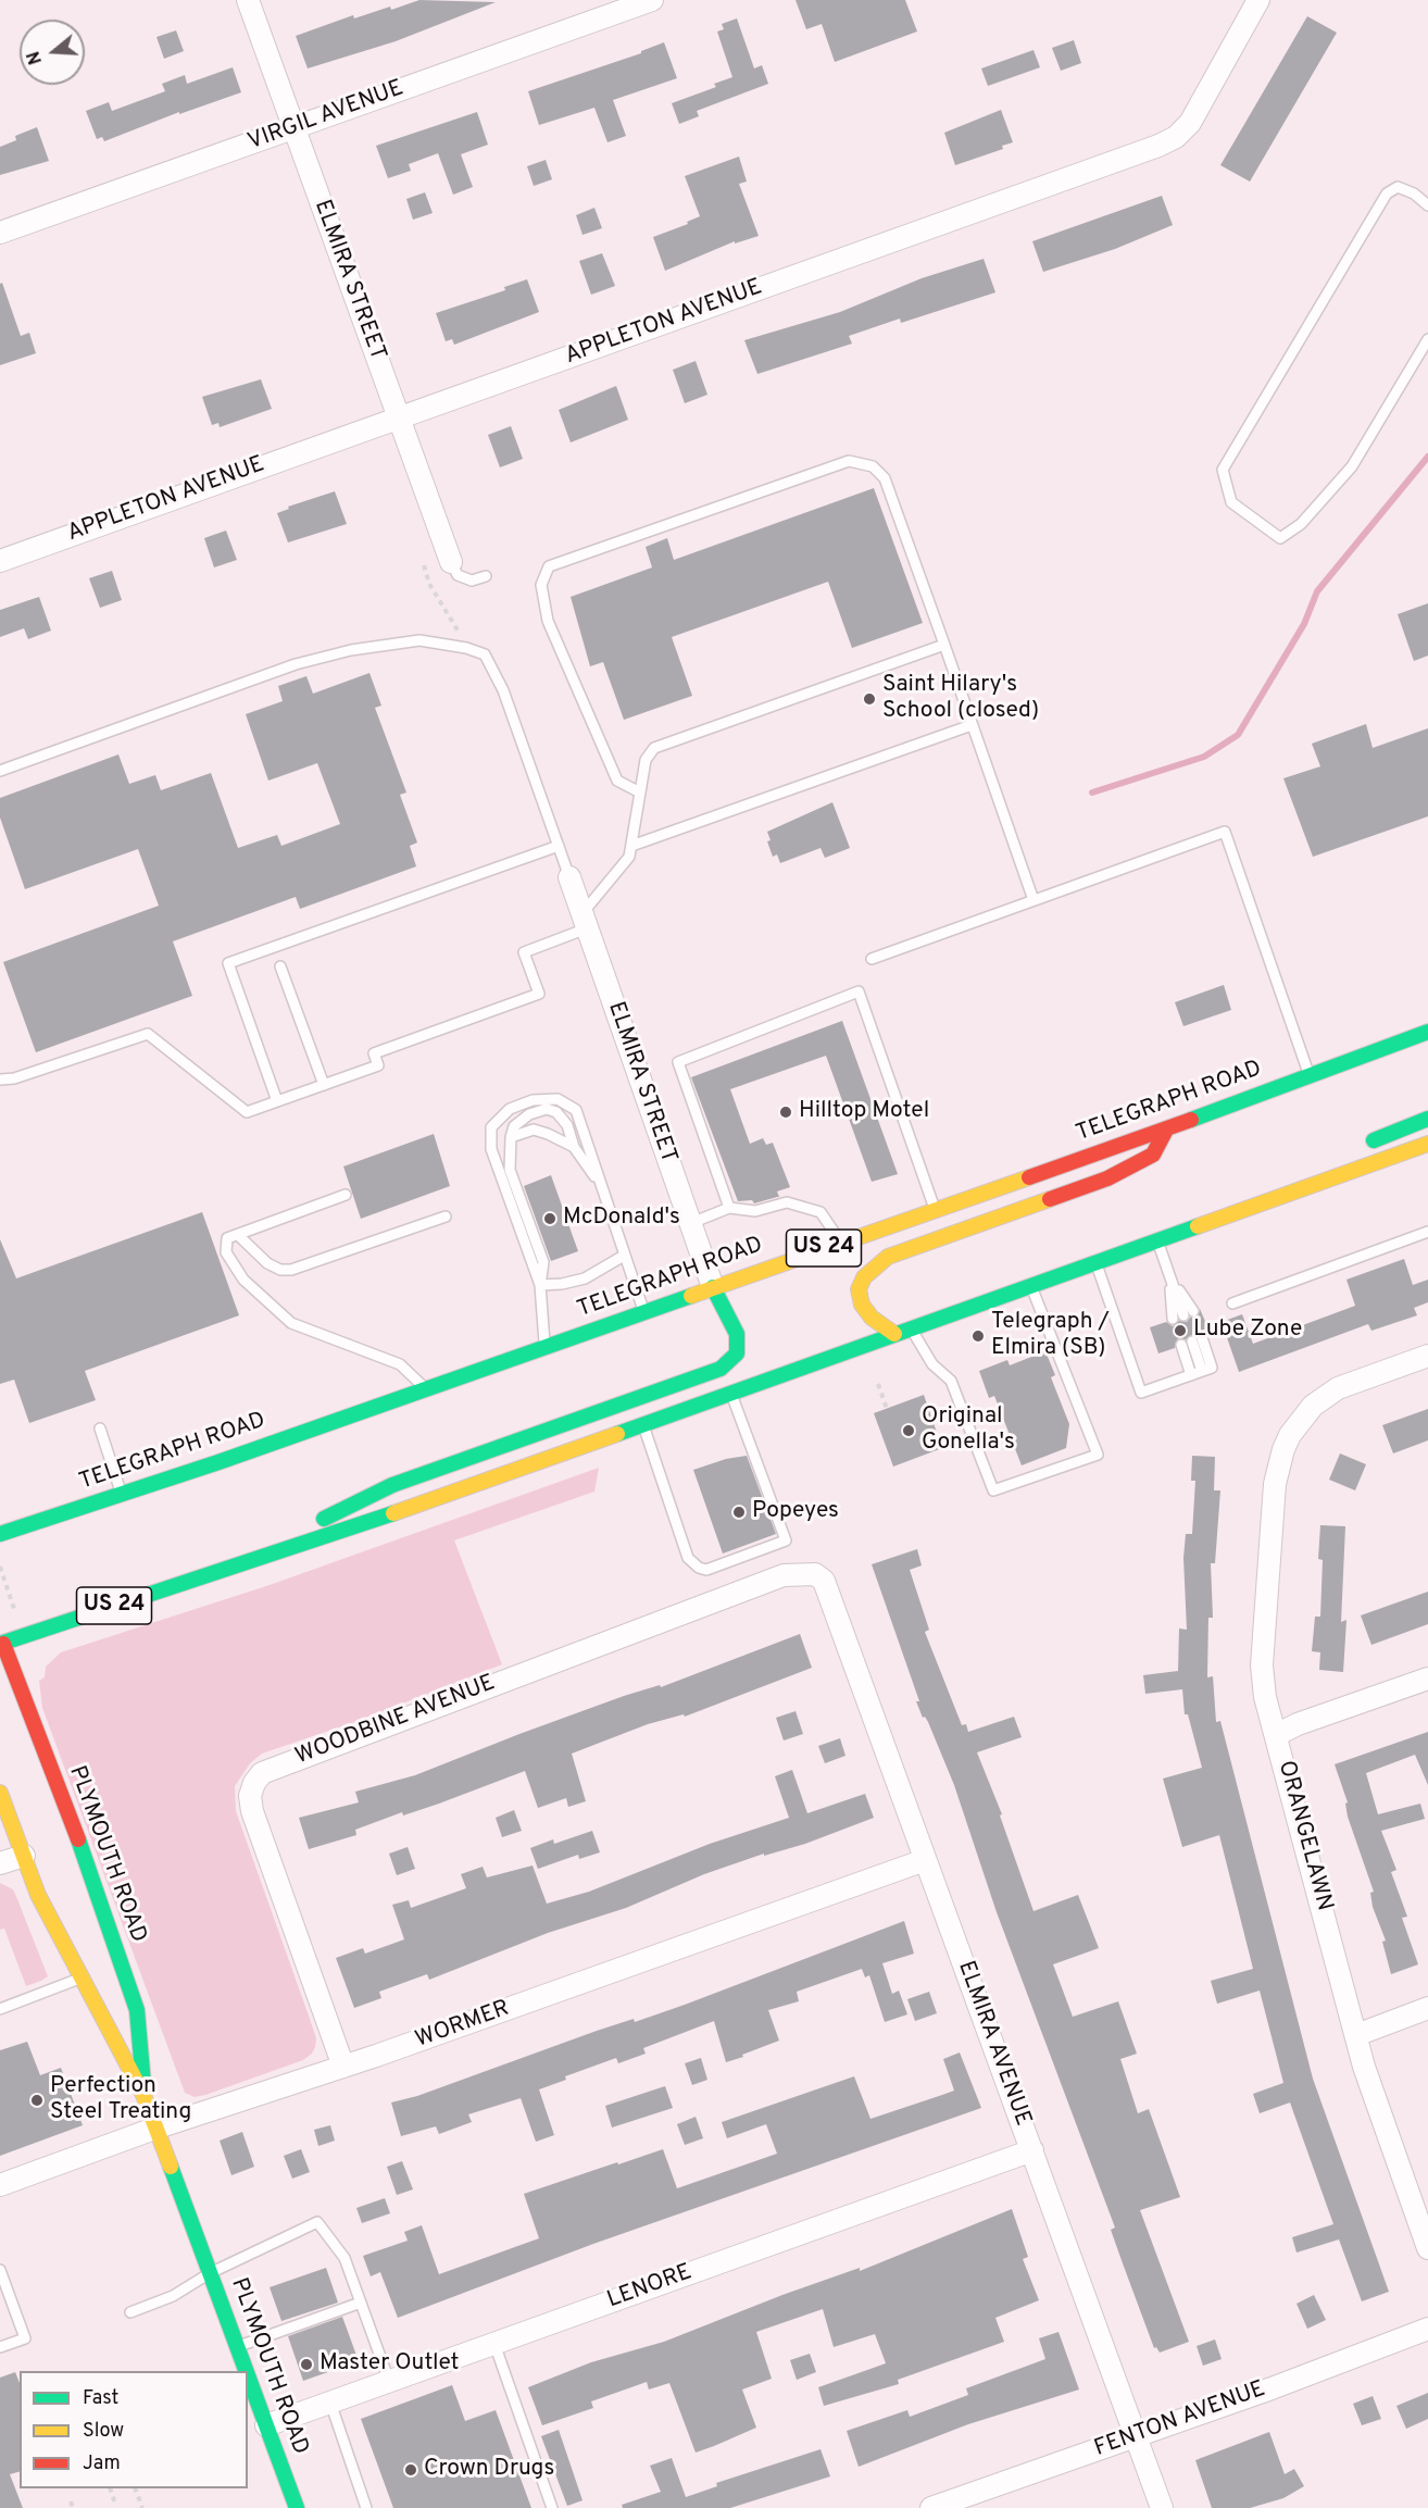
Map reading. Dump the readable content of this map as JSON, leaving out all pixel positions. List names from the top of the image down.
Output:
{
  "streets": {
    "main road": ["TELEGRAPH ROAD", "US 24", "PLYMOUTH ROAD"],
    "street": [
      "VIRGIL AVENUE",
      "ELMIRA STREET",
      "APPLETON AVENUE",
      "WOODBINE AVENUE",
      "ORANGELAWN",
      "WORMER",
      "ELMIRA AVENUE",
      "LENORE",
      "FENTON AVENUE"
    ]
  },
  "crossings": [
    ["VIRGIL AVENUE", "ELMIRA STREET"],
    ["ELMIRA STREET", "APPLETON AVENUE"],
    ["ELMIRA STREET", "TELEGRAPH ROAD"],
    ["US 24", "PLYMOUTH ROAD"],
    ["WOODBINE AVENUE", "WORMER"],
    ["WOODBINE AVENUE", "ELMIRA AVENUE"],
    ["PLYMOUTH ROAD", "WORMER"],
    ["PLYMOUTH ROAD", "LENORE"],
    ["WORMER", "ELMIRA AVENUE"],
    ["ELMIRA AVENUE", "LENORE"],
    ["ELMIRA AVENUE", "FENTON AVENUE"]
  ],
  "places": [
    "Saint Hilary's School (closed)",
    "Hilltop Motel",
    "McDonald's",
    "Lube Zone",
    "Telegraph / Elmira (SB)",
    "Original Gonella's",
    "Popeyes",
    "Perfection Steel Treating",
    "Master Outlet",
    "Crown Drugs"
  ],
  "legend": ["Fast", "Slow", "Jam"],
  "north": "left"
}
